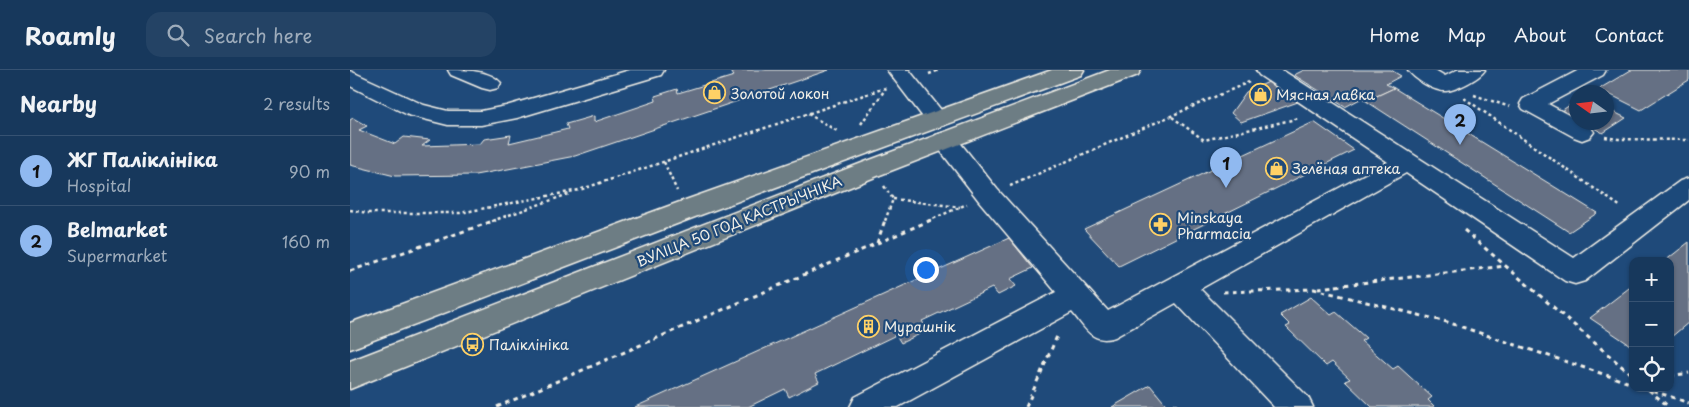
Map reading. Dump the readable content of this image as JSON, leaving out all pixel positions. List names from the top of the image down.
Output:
{
  "streets": {
    "main road": ["ВУЛІЦА 50 ГОД КАСТРЫЧНІКА"]
  },
  "places": {
    "shop": ["Золотой локон", "Мясная лавка", "Зелёная аптека"],
    "pharmacy": ["Minskaya Pharmacia"],
    "building": ["Мурашнік"],
    "bus stop": ["Паліклініка"]
  },
  "north": "left",
  "page": {
    "header": "Roamly",
    "search": "Search here",
    "nav": [
      "Home",
      "Map",
      "About",
      "Contact"
    ],
    "heading": ["Nearby", "2 results"],
    "pins": ["2", "1"],
    "list": [
      {
        "mark": "1",
        "name": "ЖГ Паліклініка",
        "note": "Hospital",
        "value": "90 m"
      },
      {
        "mark": "2",
        "name": "Belmarket",
        "note": "Supermarket",
        "value": "160 m"
      }
    ],
    "map_buttons": ["+", "−"]
  }
}
